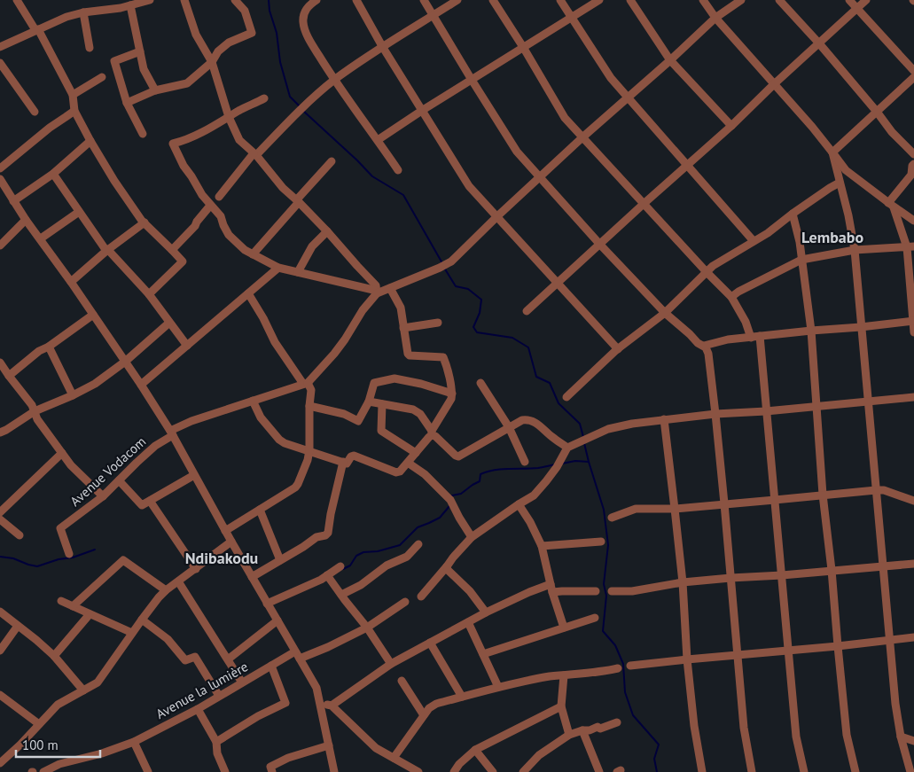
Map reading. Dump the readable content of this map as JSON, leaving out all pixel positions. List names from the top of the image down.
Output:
{
  "streets": {
    "street": ["Avenue Vodacom", "Avenue la lumière"]
  },
  "districts": ["Lembabo", "Ndibakodu"],
  "scale_bar": "100 m"
}
